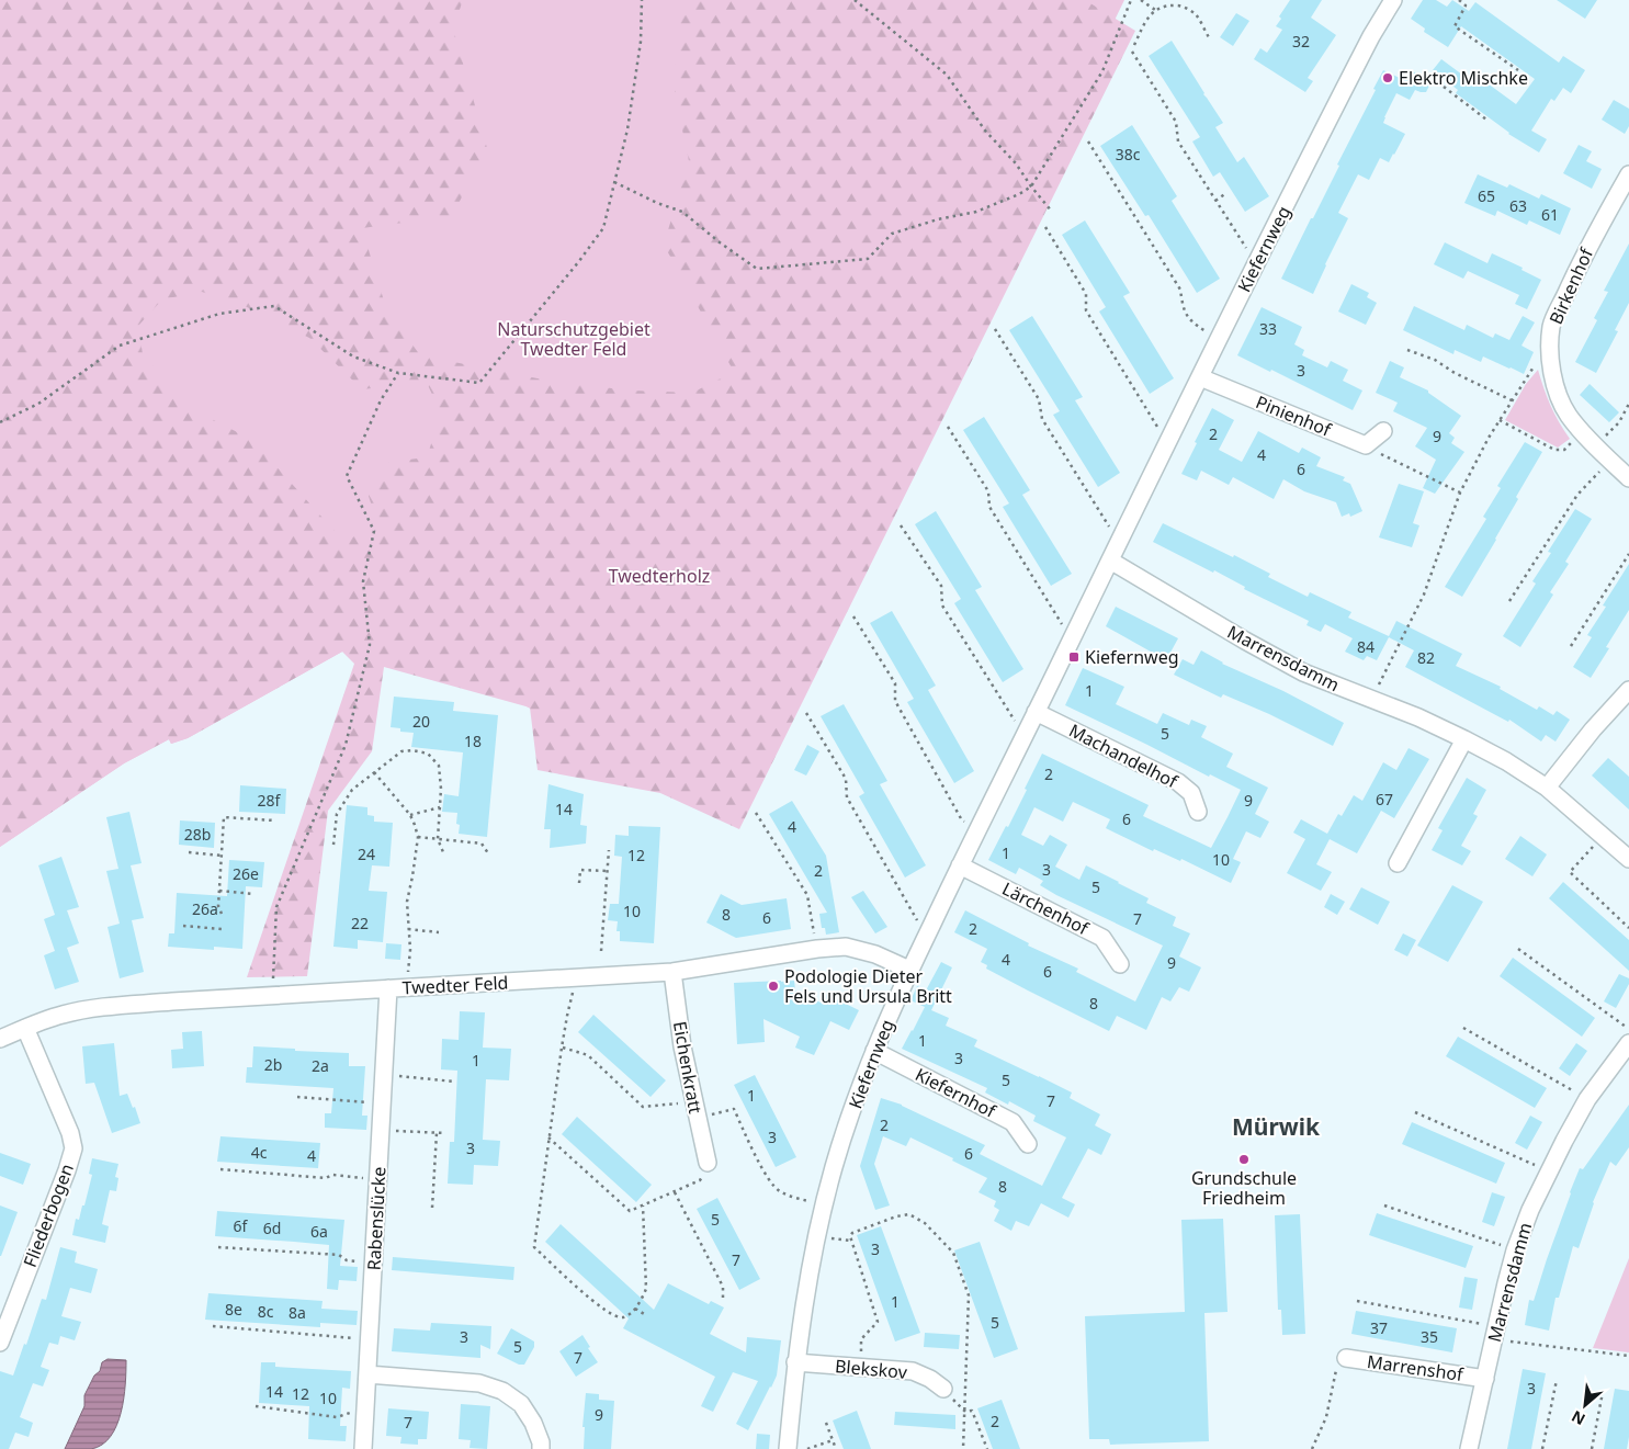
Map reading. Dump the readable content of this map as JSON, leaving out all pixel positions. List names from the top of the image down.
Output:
{
  "streets": {
    "street": [
      "Kiefernweg",
      "Birkenhof",
      "Pinienhof",
      "Marrensdamm",
      "Machandelhof",
      "Lärchenhof",
      "Twedter Feld",
      "Eichenkratt",
      "Kiefernhof",
      "Fliederbogen",
      "Rabenslücke",
      "Marrenshof",
      "Blekskov"
    ]
  },
  "crossings": [
    ["Kiefernweg", "Pinienhof"],
    ["Kiefernweg", "Marrensdamm"],
    ["Kiefernweg", "Machandelhof"],
    ["Kiefernweg", "Lärchenhof"],
    ["Kiefernweg", "Twedter Feld"],
    ["Kiefernweg", "Kiefernhof"],
    ["Kiefernweg", "Blekskov"],
    ["Marrensdamm", "Marrenshof"],
    ["Twedter Feld", "Eichenkratt"],
    ["Twedter Feld", "Fliederbogen"],
    ["Twedter Feld", "Rabenslücke"]
  ],
  "districts": ["Mürwik"],
  "parks": ["Naturschutzgebiet Twedter Feld", "Twedterholz"],
  "places": {
    "other": ["Elektro Mischke", "Podologie Dieter Fels und Ursula Britt", "Grundschule Friedheim"],
    "transit": ["Kiefernweg"]
  },
  "house_numbers": [
    "32",
    "38c",
    "65",
    "63",
    "61",
    "33",
    "3",
    "2",
    "9",
    "4",
    "6",
    "84",
    "82",
    "1",
    "20",
    "5",
    "18",
    "2",
    "67",
    "28f",
    "9",
    "14",
    "6",
    "4",
    "28b",
    "1",
    "24",
    "12",
    "10",
    "3",
    "2",
    "26e",
    "5",
    "26a",
    "10",
    "8",
    "6",
    "7",
    "22",
    "2",
    "4",
    "9",
    "6",
    "8",
    "1",
    "3",
    "1",
    "2b",
    "2a",
    "5",
    "1",
    "7",
    "2",
    "3",
    "3",
    "4c",
    "6",
    "4",
    "8",
    "5",
    "6f",
    "6d",
    "6a",
    "3",
    "7",
    "1",
    "8e",
    "8c",
    "8a",
    "5",
    "37",
    "3",
    "35",
    "5",
    "7",
    "3",
    "14",
    "12",
    "10",
    "9",
    "2",
    "7"
  ],
  "north": "bottom left"
}
